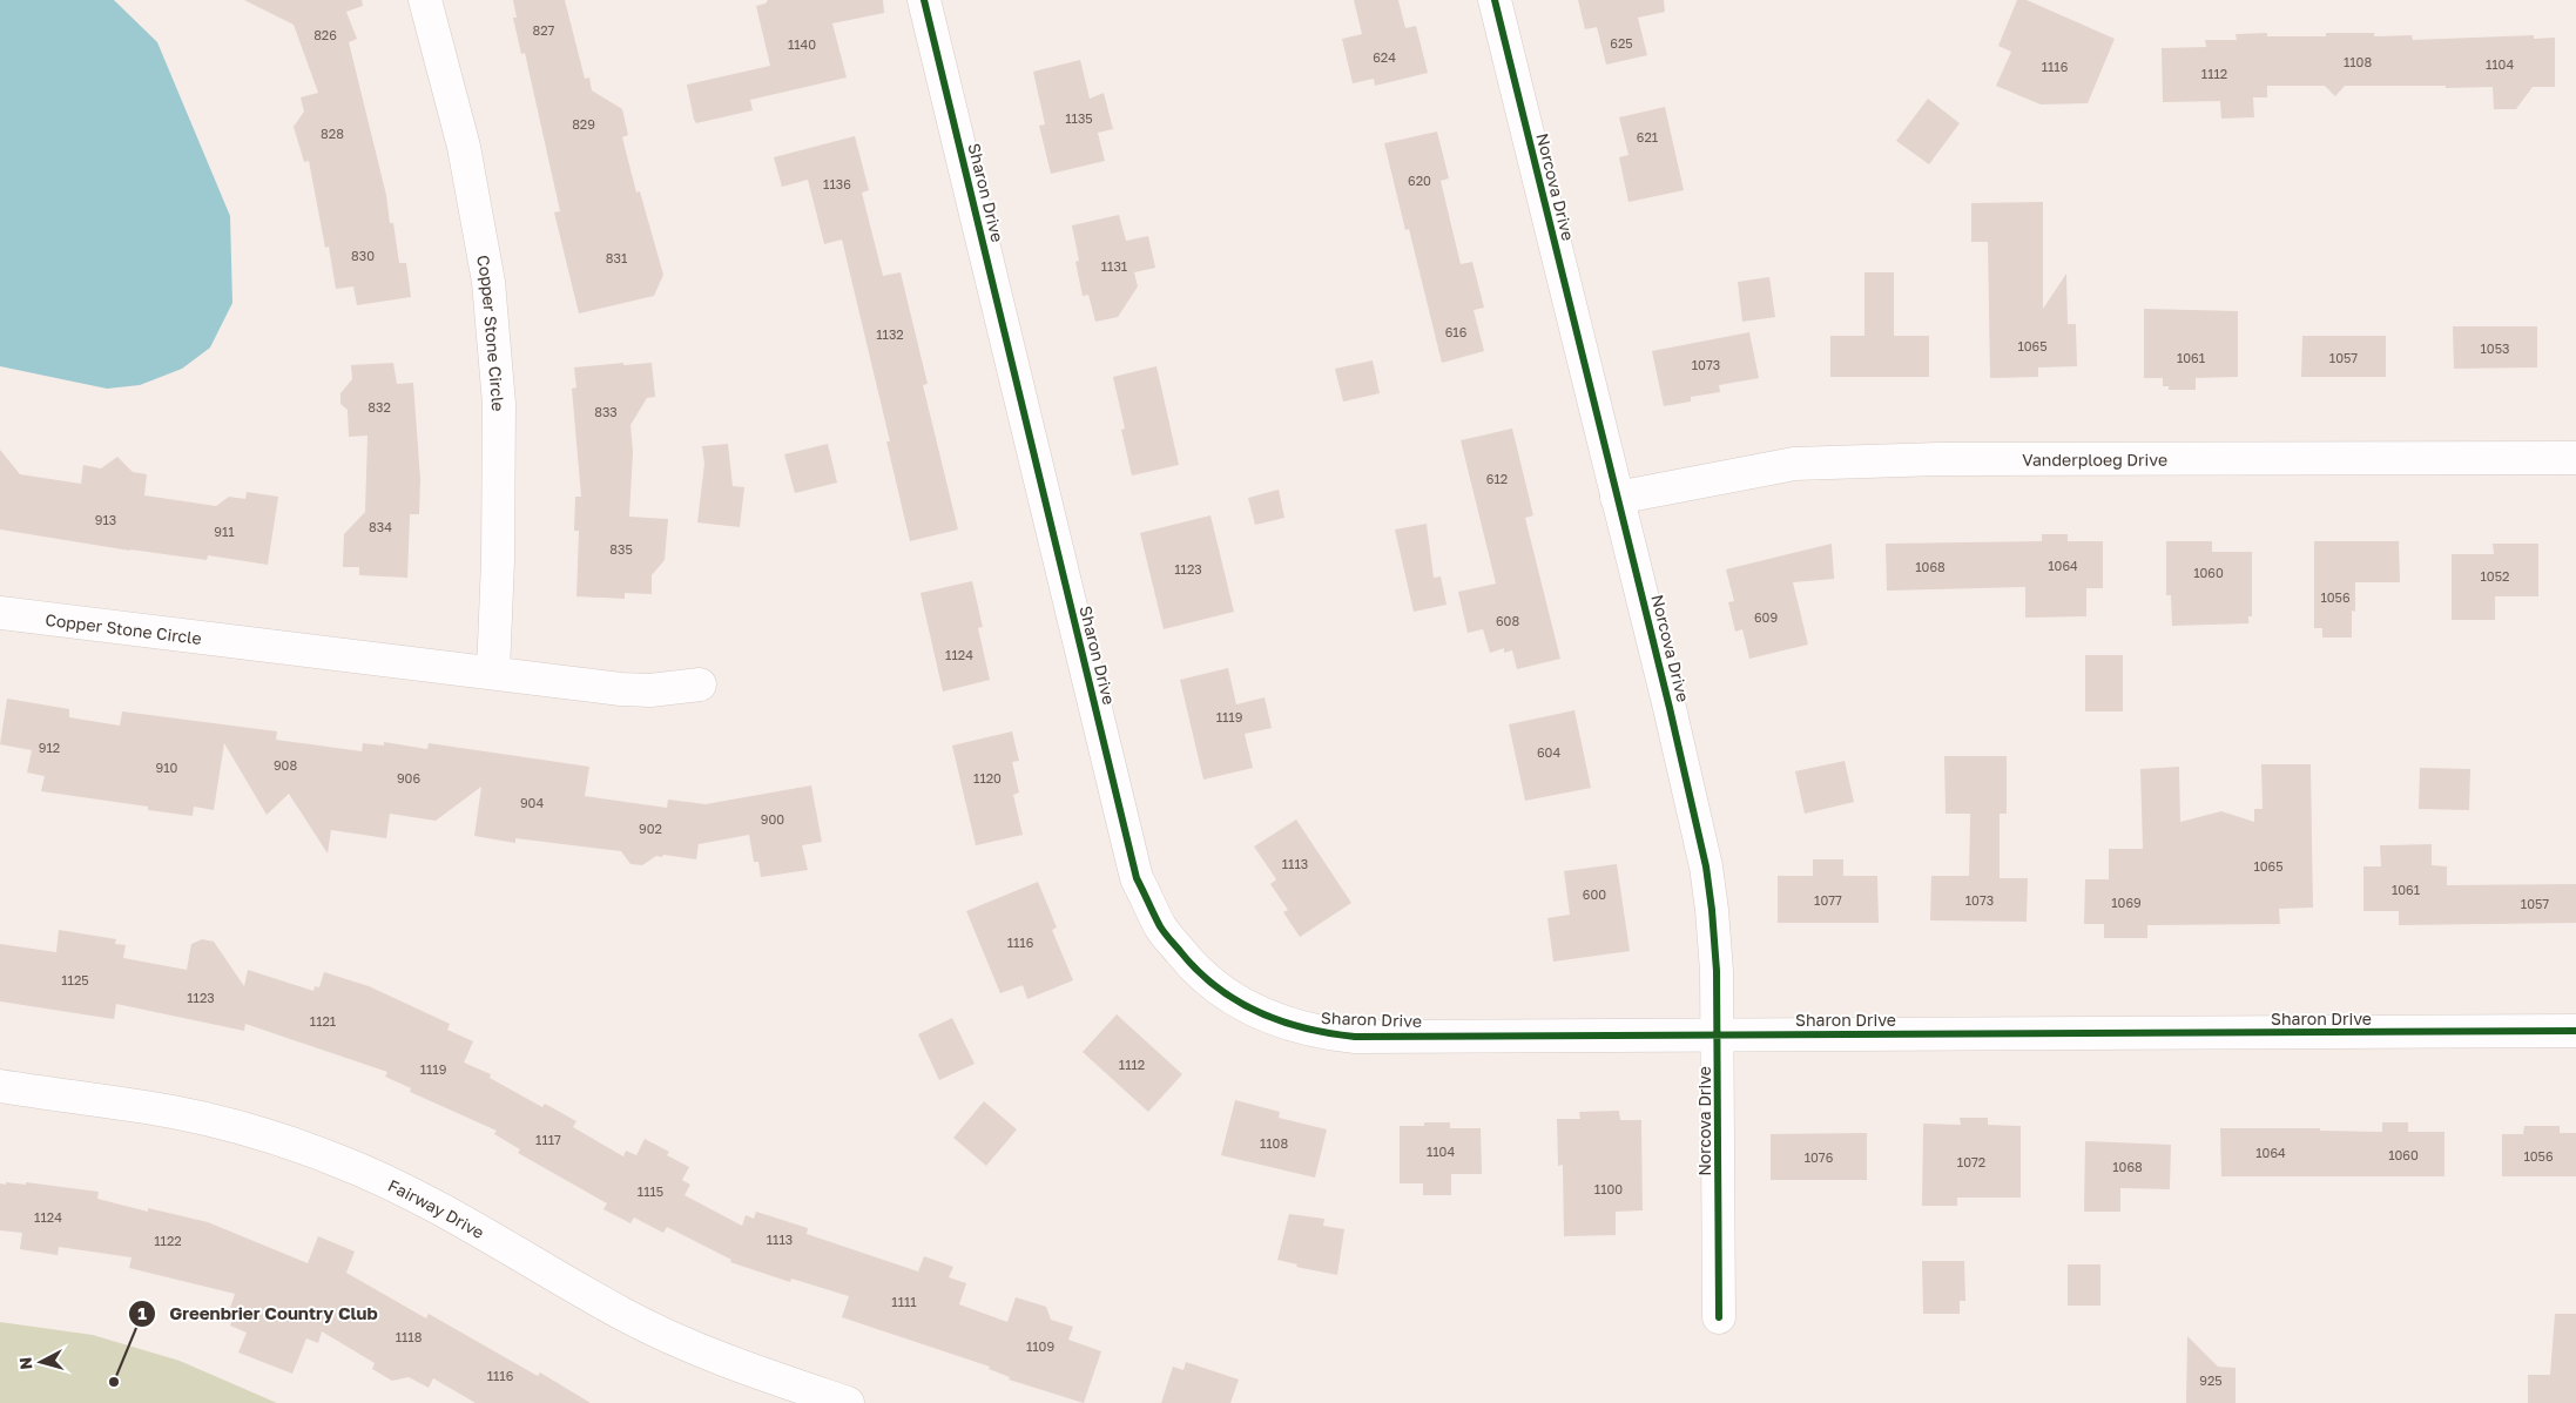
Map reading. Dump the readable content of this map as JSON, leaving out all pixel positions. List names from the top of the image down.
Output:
{
  "streets": {
    "street": [
      "Norcova Drive",
      "Sharon Drive",
      "Copper Stone Circle",
      "Vanderploeg Drive",
      "Fairway Drive"
    ]
  },
  "crossings": [
    ["Norcova Drive", "Sharon Drive"],
    ["Norcova Drive", "Vanderploeg Drive"]
  ],
  "places": ["Greenbrier Country Club"],
  "house_numbers": [
    "827",
    "826",
    "625",
    "1140",
    "624",
    "1108",
    "1104",
    "1116",
    "1112",
    "1135",
    "829",
    "828",
    "621",
    "620",
    "1136",
    "830",
    "831",
    "1131",
    "616",
    "1132",
    "1065",
    "1053",
    "1061",
    "1057",
    "1073",
    "832",
    "833",
    "612",
    "913",
    "834",
    "911",
    "835",
    "1064",
    "1068",
    "1123",
    "1060",
    "1052",
    "1056",
    "609",
    "608",
    "1124",
    "1119",
    "912",
    "604",
    "908",
    "910",
    "906",
    "1120",
    "904",
    "900",
    "902",
    "1113",
    "1065",
    "1061",
    "600",
    "1077",
    "1073",
    "1069",
    "1057",
    "1116",
    "1125",
    "1123",
    "1121",
    "1112",
    "1119",
    "1117",
    "1108",
    "1104",
    "1064",
    "1060",
    "1056",
    "1076",
    "1072",
    "1068",
    "1100",
    "1115",
    "1124",
    "1113",
    "1122",
    "1111",
    "1118",
    "1109",
    "1116",
    "925"
  ],
  "north": "left"
}
